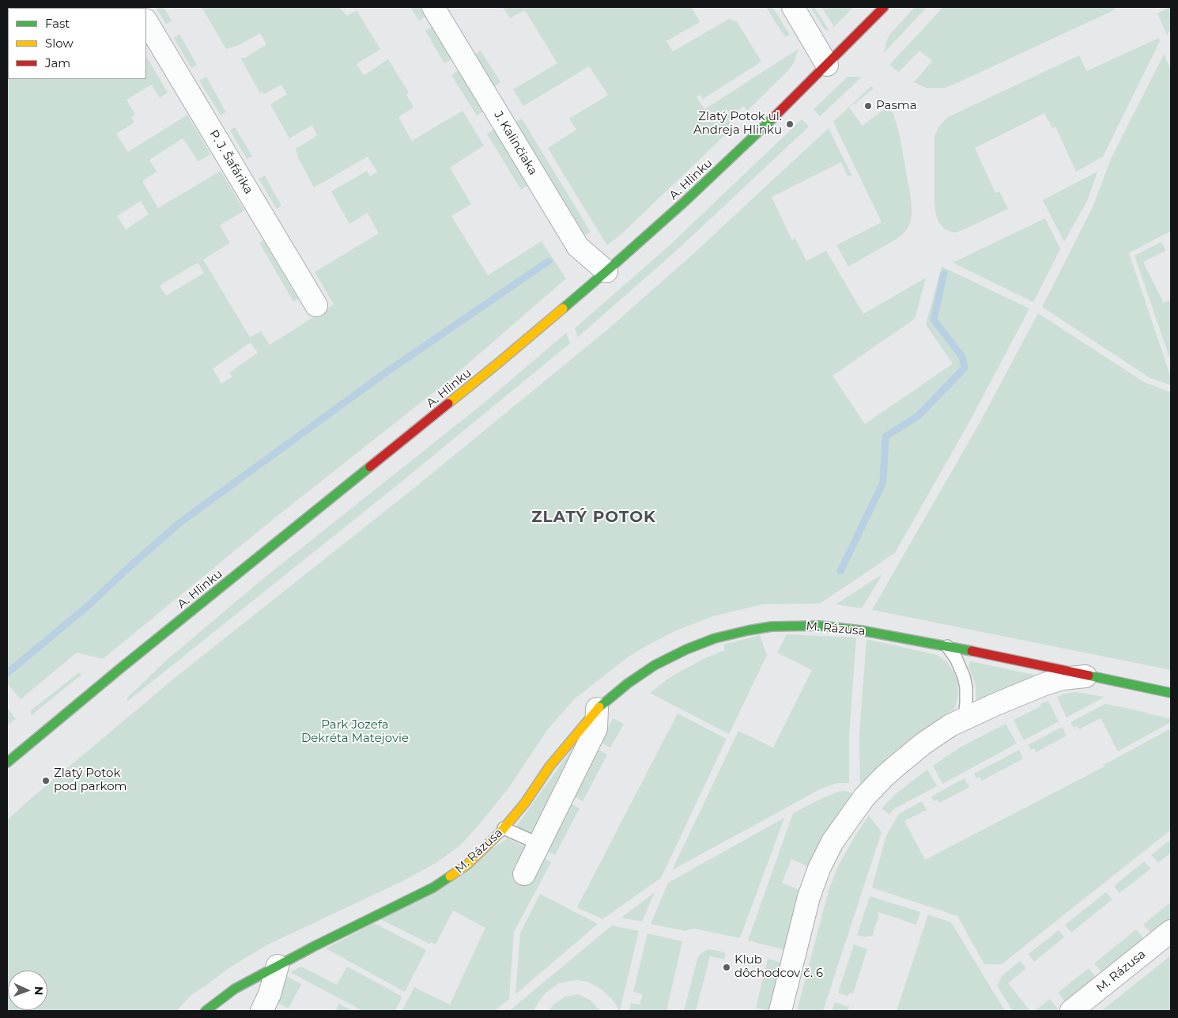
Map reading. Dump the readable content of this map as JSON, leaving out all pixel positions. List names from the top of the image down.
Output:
{
  "streets": {
    "street": [
      "J. Kalinčiaka",
      "P. J. Šafárika",
      "A. Hlinku",
      "M. Rázusa"
    ]
  },
  "crossings": [
    ["J. Kalinčiaka", "A. Hlinku"]
  ],
  "districts": ["ZLATÝ POTOK"],
  "parks": ["Park Jozefa Dekréta Matejovie"],
  "places": [
    "Pasma",
    "Zlatý Potok ul. Andreja Hlinku",
    "Zlatý Potok pod parkom",
    "Klub dôchodcov č. 6"
  ],
  "legend": ["Fast", "Slow", "Jam"],
  "north": "right"
}
